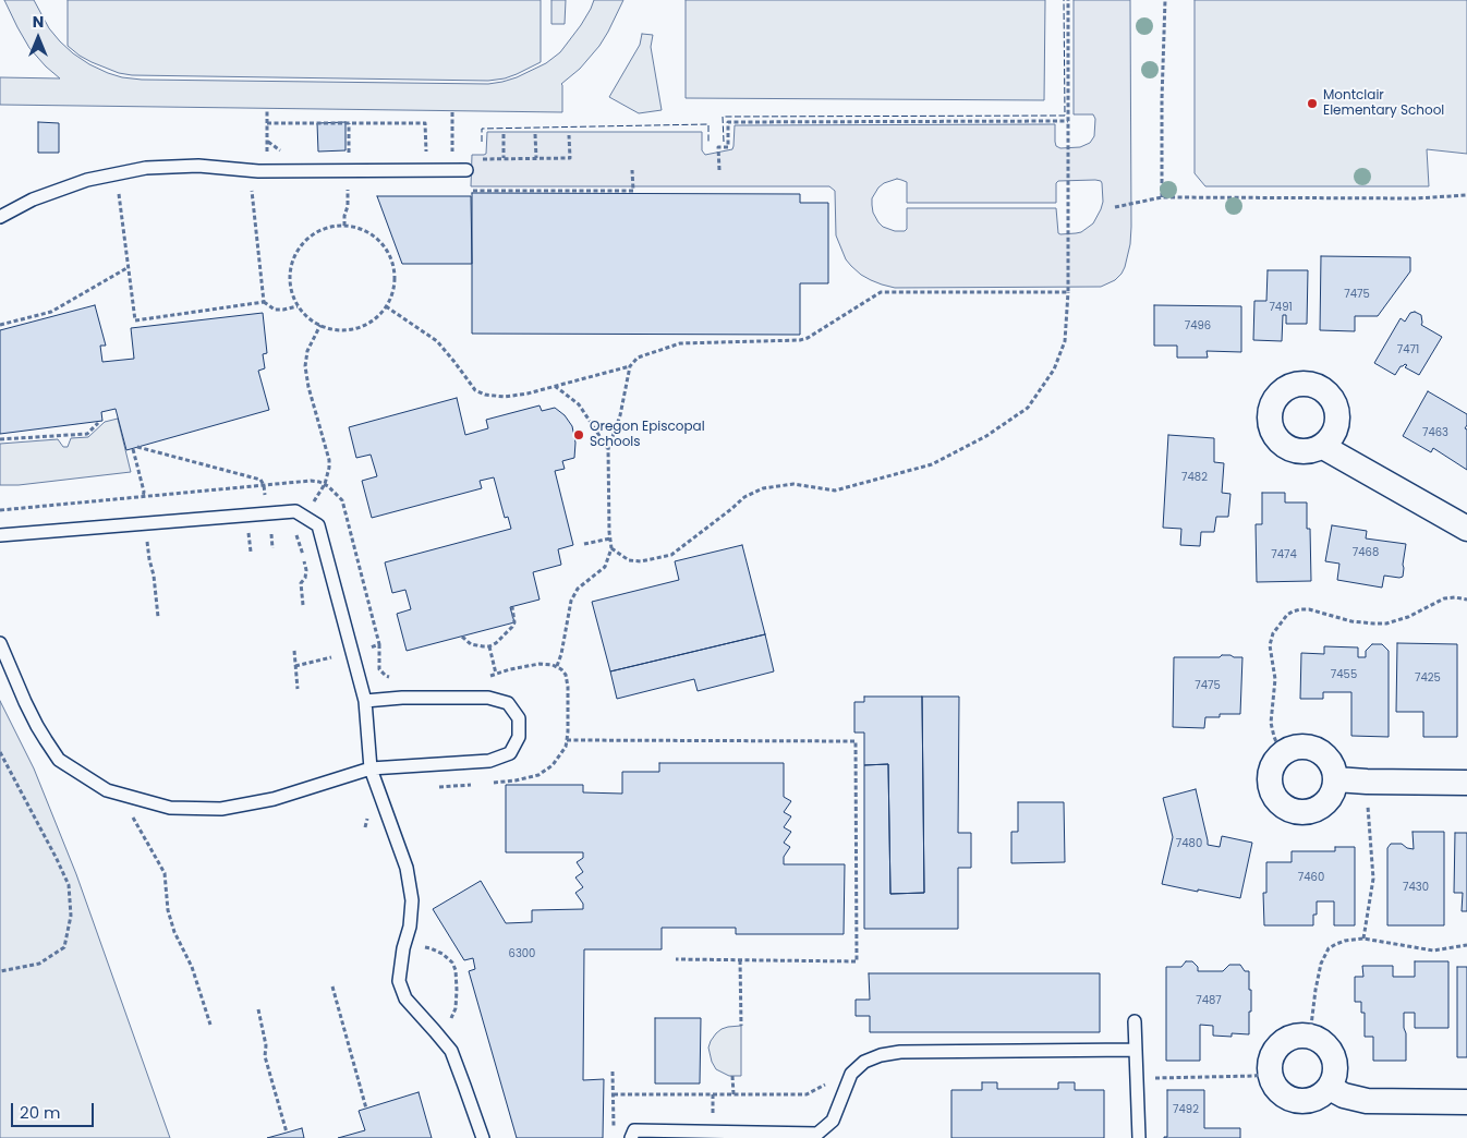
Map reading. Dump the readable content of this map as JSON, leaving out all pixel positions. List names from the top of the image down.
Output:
{
  "places": ["Montclair Elementary School", "Oregon Episcopal Schools"],
  "house_numbers": [
    "7475",
    "7491",
    "7496",
    "7471",
    "7463",
    "7482",
    "7468",
    "7474",
    "7455",
    "7425",
    "7475",
    "7480",
    "7460",
    "7430",
    "6300",
    "7487",
    "7492"
  ],
  "scale_bar": "20 m",
  "north": "top"
}
